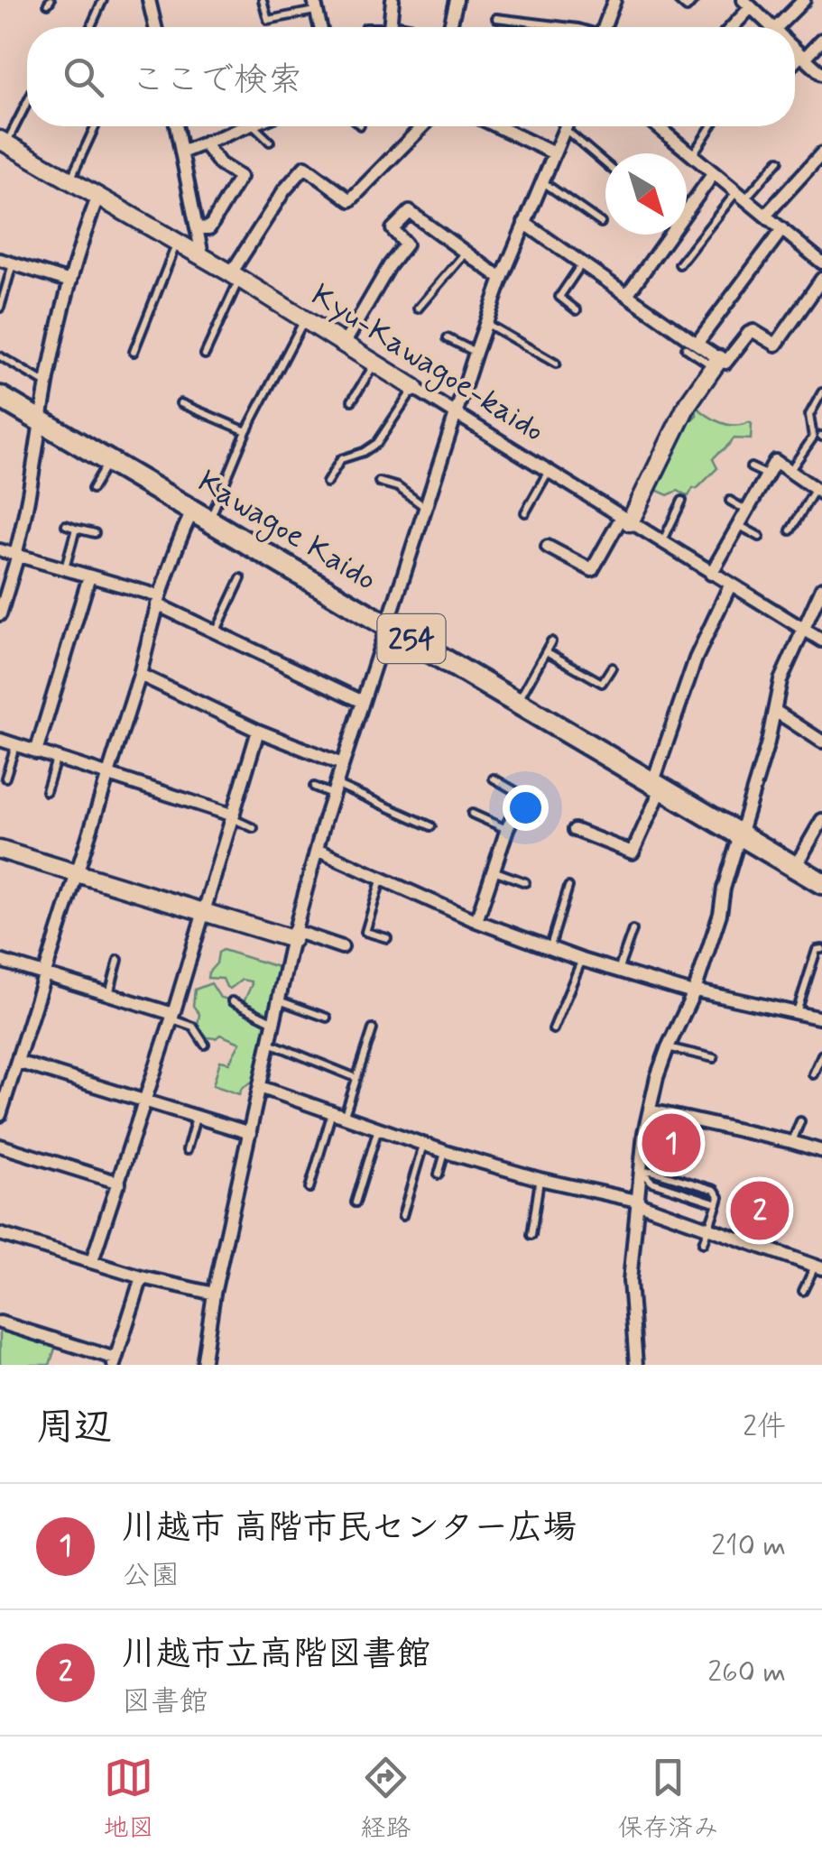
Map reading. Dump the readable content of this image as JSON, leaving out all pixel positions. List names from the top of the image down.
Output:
{
  "streets": {
    "highway": ["Kawagoe Kaido", "254"],
    "street": ["Kyu-Kawagoe-kaido"]
  },
  "north": "bottom right",
  "page": {
    "search": "ここで検索",
    "pins": ["1", "2"],
    "heading": ["周辺", "2件"],
    "list": [
      {
        "mark": "1",
        "name": "川越市 高階市民センター広場",
        "note": "公園",
        "value": "210 m"
      },
      {
        "mark": "2",
        "name": "川越市立高階図書館",
        "note": "図書館",
        "value": "260 m"
      }
    ],
    "nav": ["地図", "経路", "保存済み"]
  }
}
